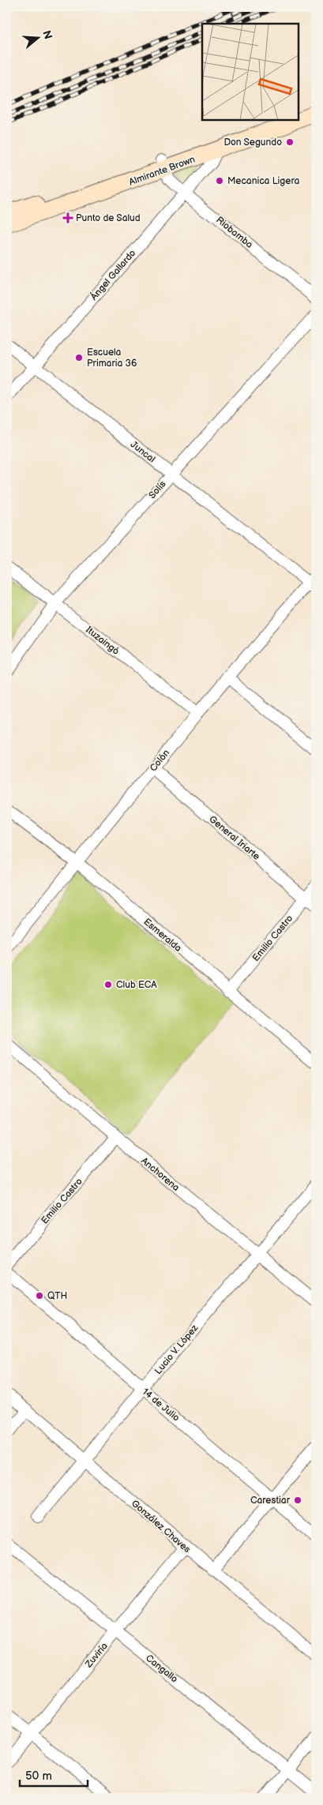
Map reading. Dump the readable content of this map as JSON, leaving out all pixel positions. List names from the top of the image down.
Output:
{
  "streets": {
    "main road": ["Almirante Brown"],
    "street": [
      "Riobamba",
      "Ángel Gallardo",
      "Juncal",
      "Solís",
      "Ituzaingó",
      "Colón",
      "General Iriarte",
      "Esmeralda",
      "Emilio Castro",
      "Anchorena",
      "Lucio V. López",
      "14 de Julio",
      "González Chaves",
      "Zuviría",
      "Cangallo"
    ]
  },
  "crossings": [
    ["Almirante Brown", "Riobamba"],
    ["Almirante Brown", "Ángel Gallardo"],
    ["Riobamba", "Ángel Gallardo"],
    ["Ángel Gallardo", "Juncal"],
    ["Juncal", "Solís"],
    ["Juncal", "Colón"],
    ["Solís", "Ituzaingó"],
    ["Ituzaingó", "Colón"],
    ["Colón", "General Iriarte"],
    ["Colón", "Esmeralda"],
    ["General Iriarte", "Emilio Castro"],
    ["Esmeralda", "Emilio Castro"],
    ["Emilio Castro", "Anchorena"],
    ["Anchorena", "Lucio V. López"],
    ["Lucio V. López", "14 de Julio"],
    ["Lucio V. López", "González Chaves"],
    ["González Chaves", "Zuviría"],
    ["Zuviría", "Cangallo"]
  ],
  "places": {
    "other": [
      "Don Segundo",
      "Mecanica Ligera",
      "Escuela Primaria 36",
      "Club ECA",
      "QTH",
      "Carestiar"
    ],
    "health": ["Punto de Salud"]
  },
  "scale_bar": "50 m",
  "north": "right"
}
